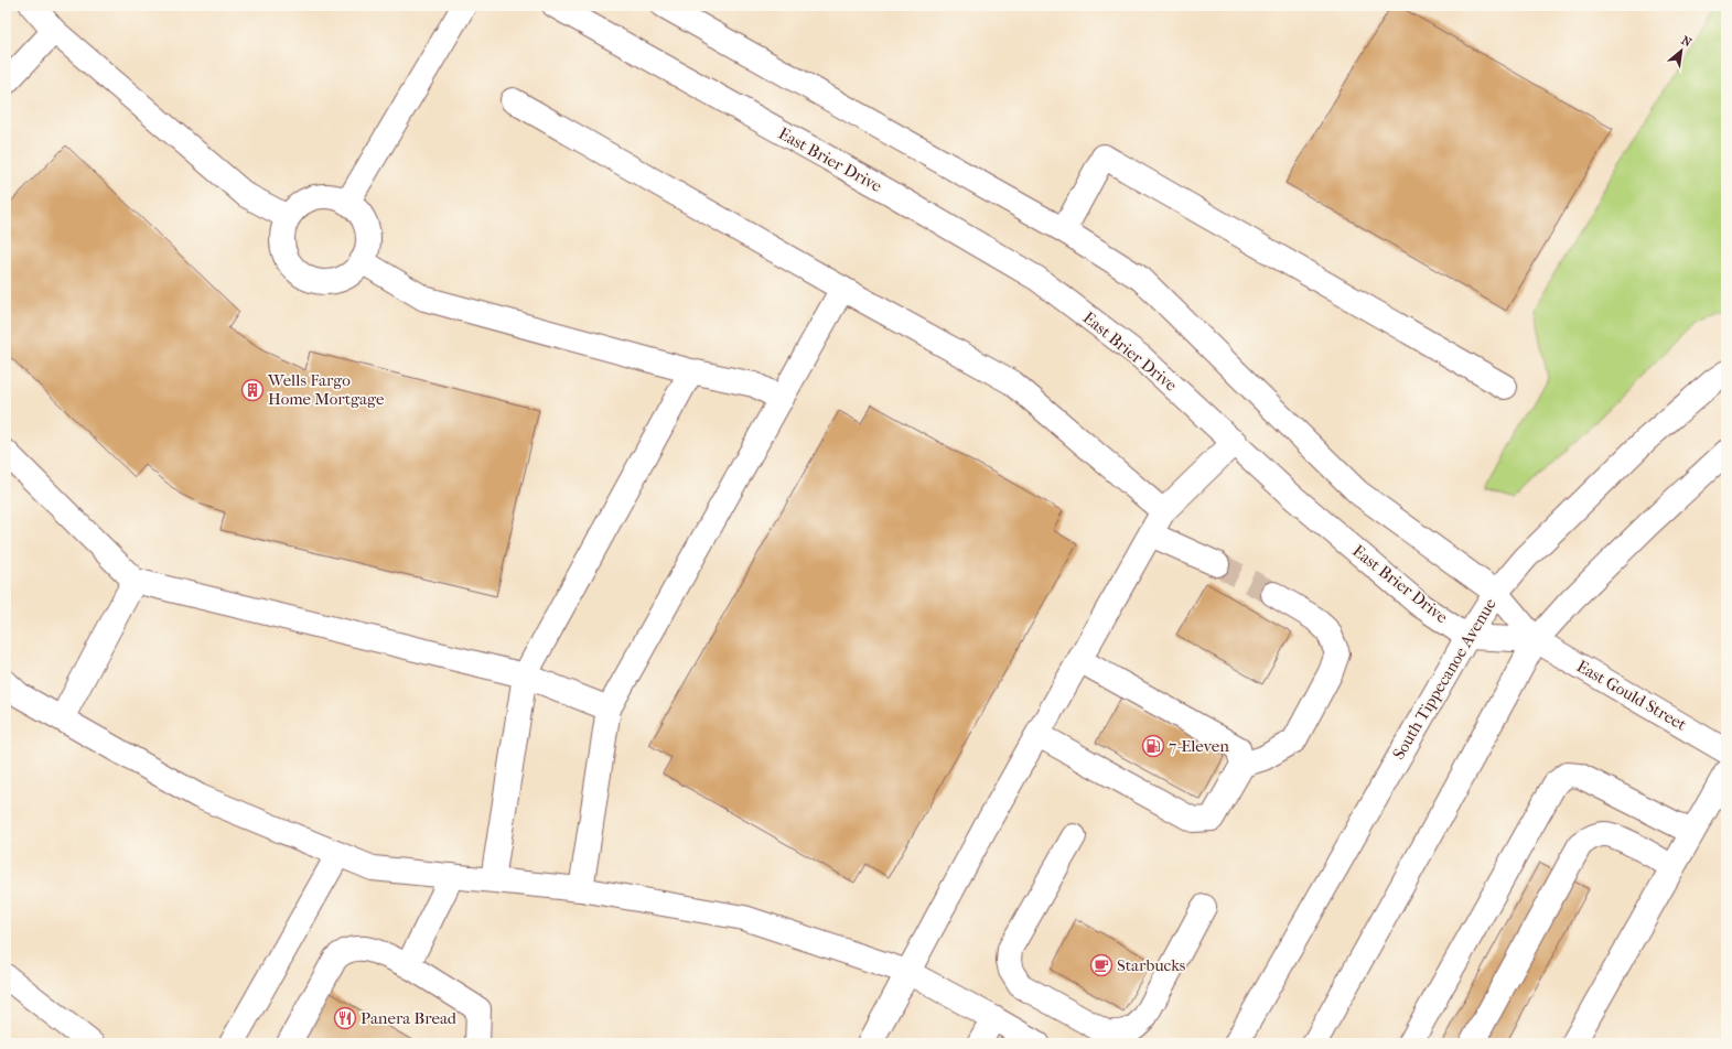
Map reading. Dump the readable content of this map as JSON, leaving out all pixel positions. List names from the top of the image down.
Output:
{
  "streets": {
    "street": ["East Brier Drive", "South Tippecanoe Avenue", "East Gould Street"]
  },
  "crossings": [
    ["East Brier Drive", "South Tippecanoe Avenue"]
  ],
  "places": {
    "building": ["Wells Fargo Home Mortgage"],
    "fuel station": ["7-Eleven"],
    "cafe": ["Starbucks"],
    "restaurant": ["Panera Bread"]
  },
  "north": "top right"
}
